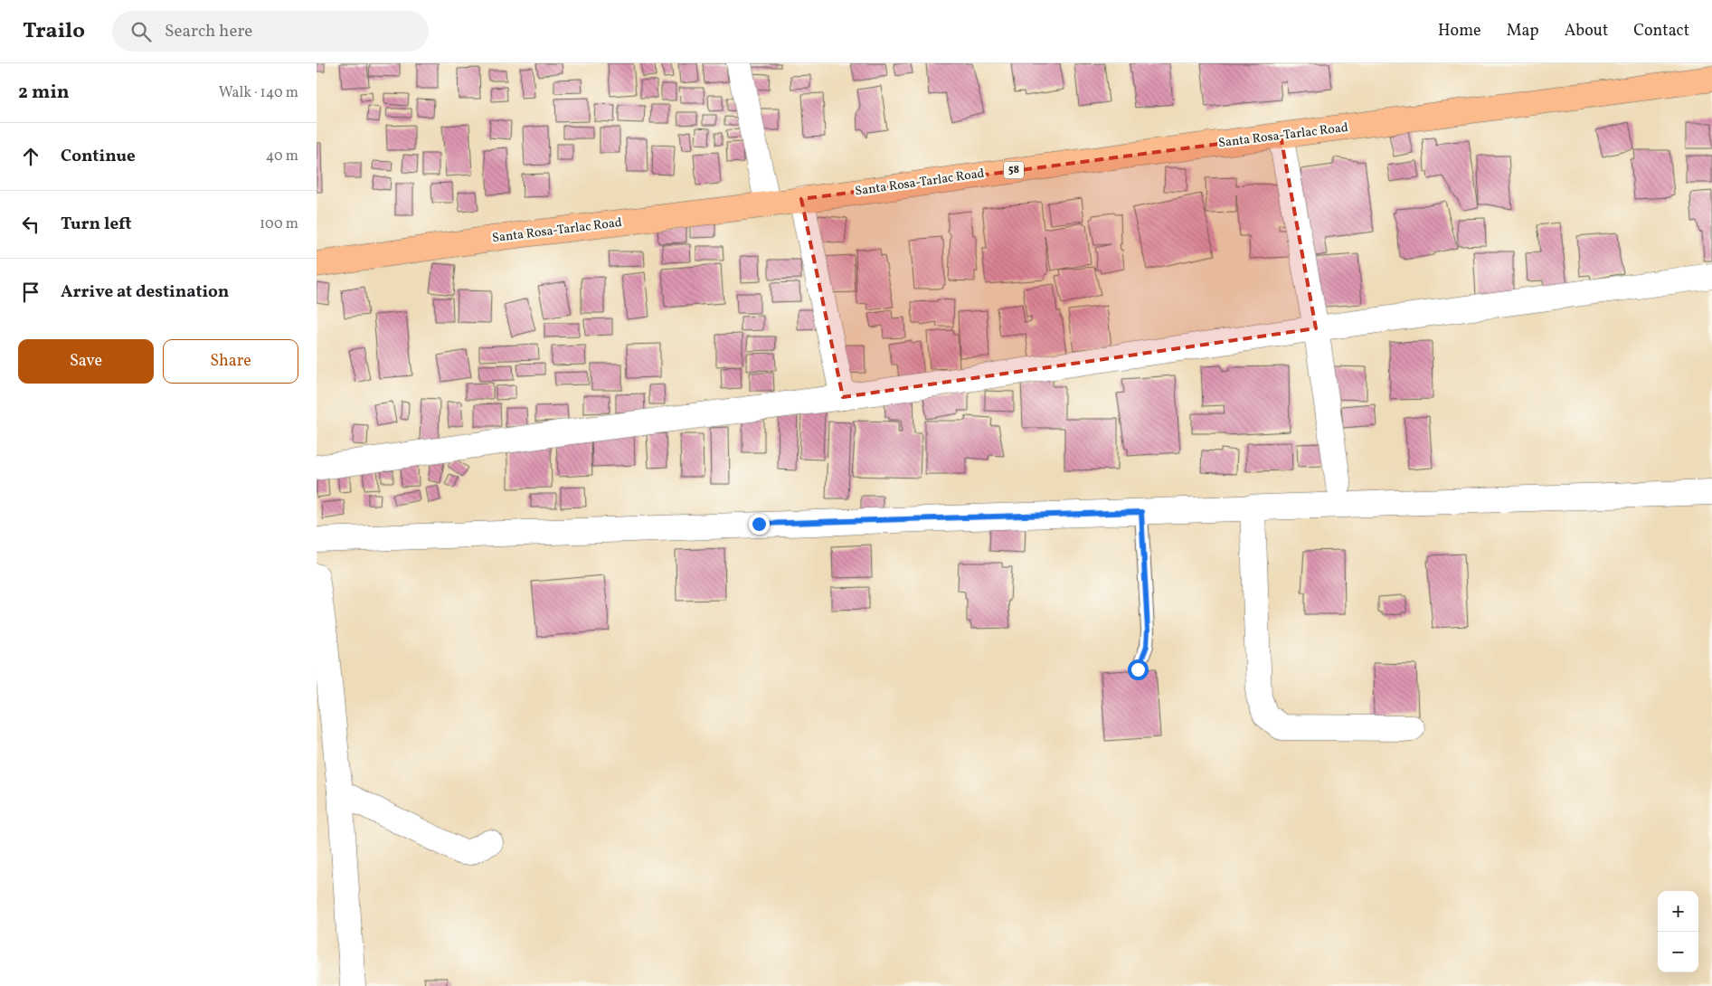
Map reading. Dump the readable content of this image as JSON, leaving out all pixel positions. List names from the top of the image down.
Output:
{
  "streets": {
    "highway": ["Santa Rosa-Tarlac Road", "58"]
  },
  "page": {
    "header": "Trailo",
    "search": "Search here",
    "nav": [
      "Home",
      "Map",
      "About",
      "Contact"
    ],
    "heading": ["2 min", "Walk · 140 m"],
    "list": [
      ["Continue", "40 m"],
      ["Turn left", "100 m"],
      "Arrive at destination"
    ],
    "buttons": ["Save", "Share"],
    "map_buttons": ["+", "−"]
  }
}
